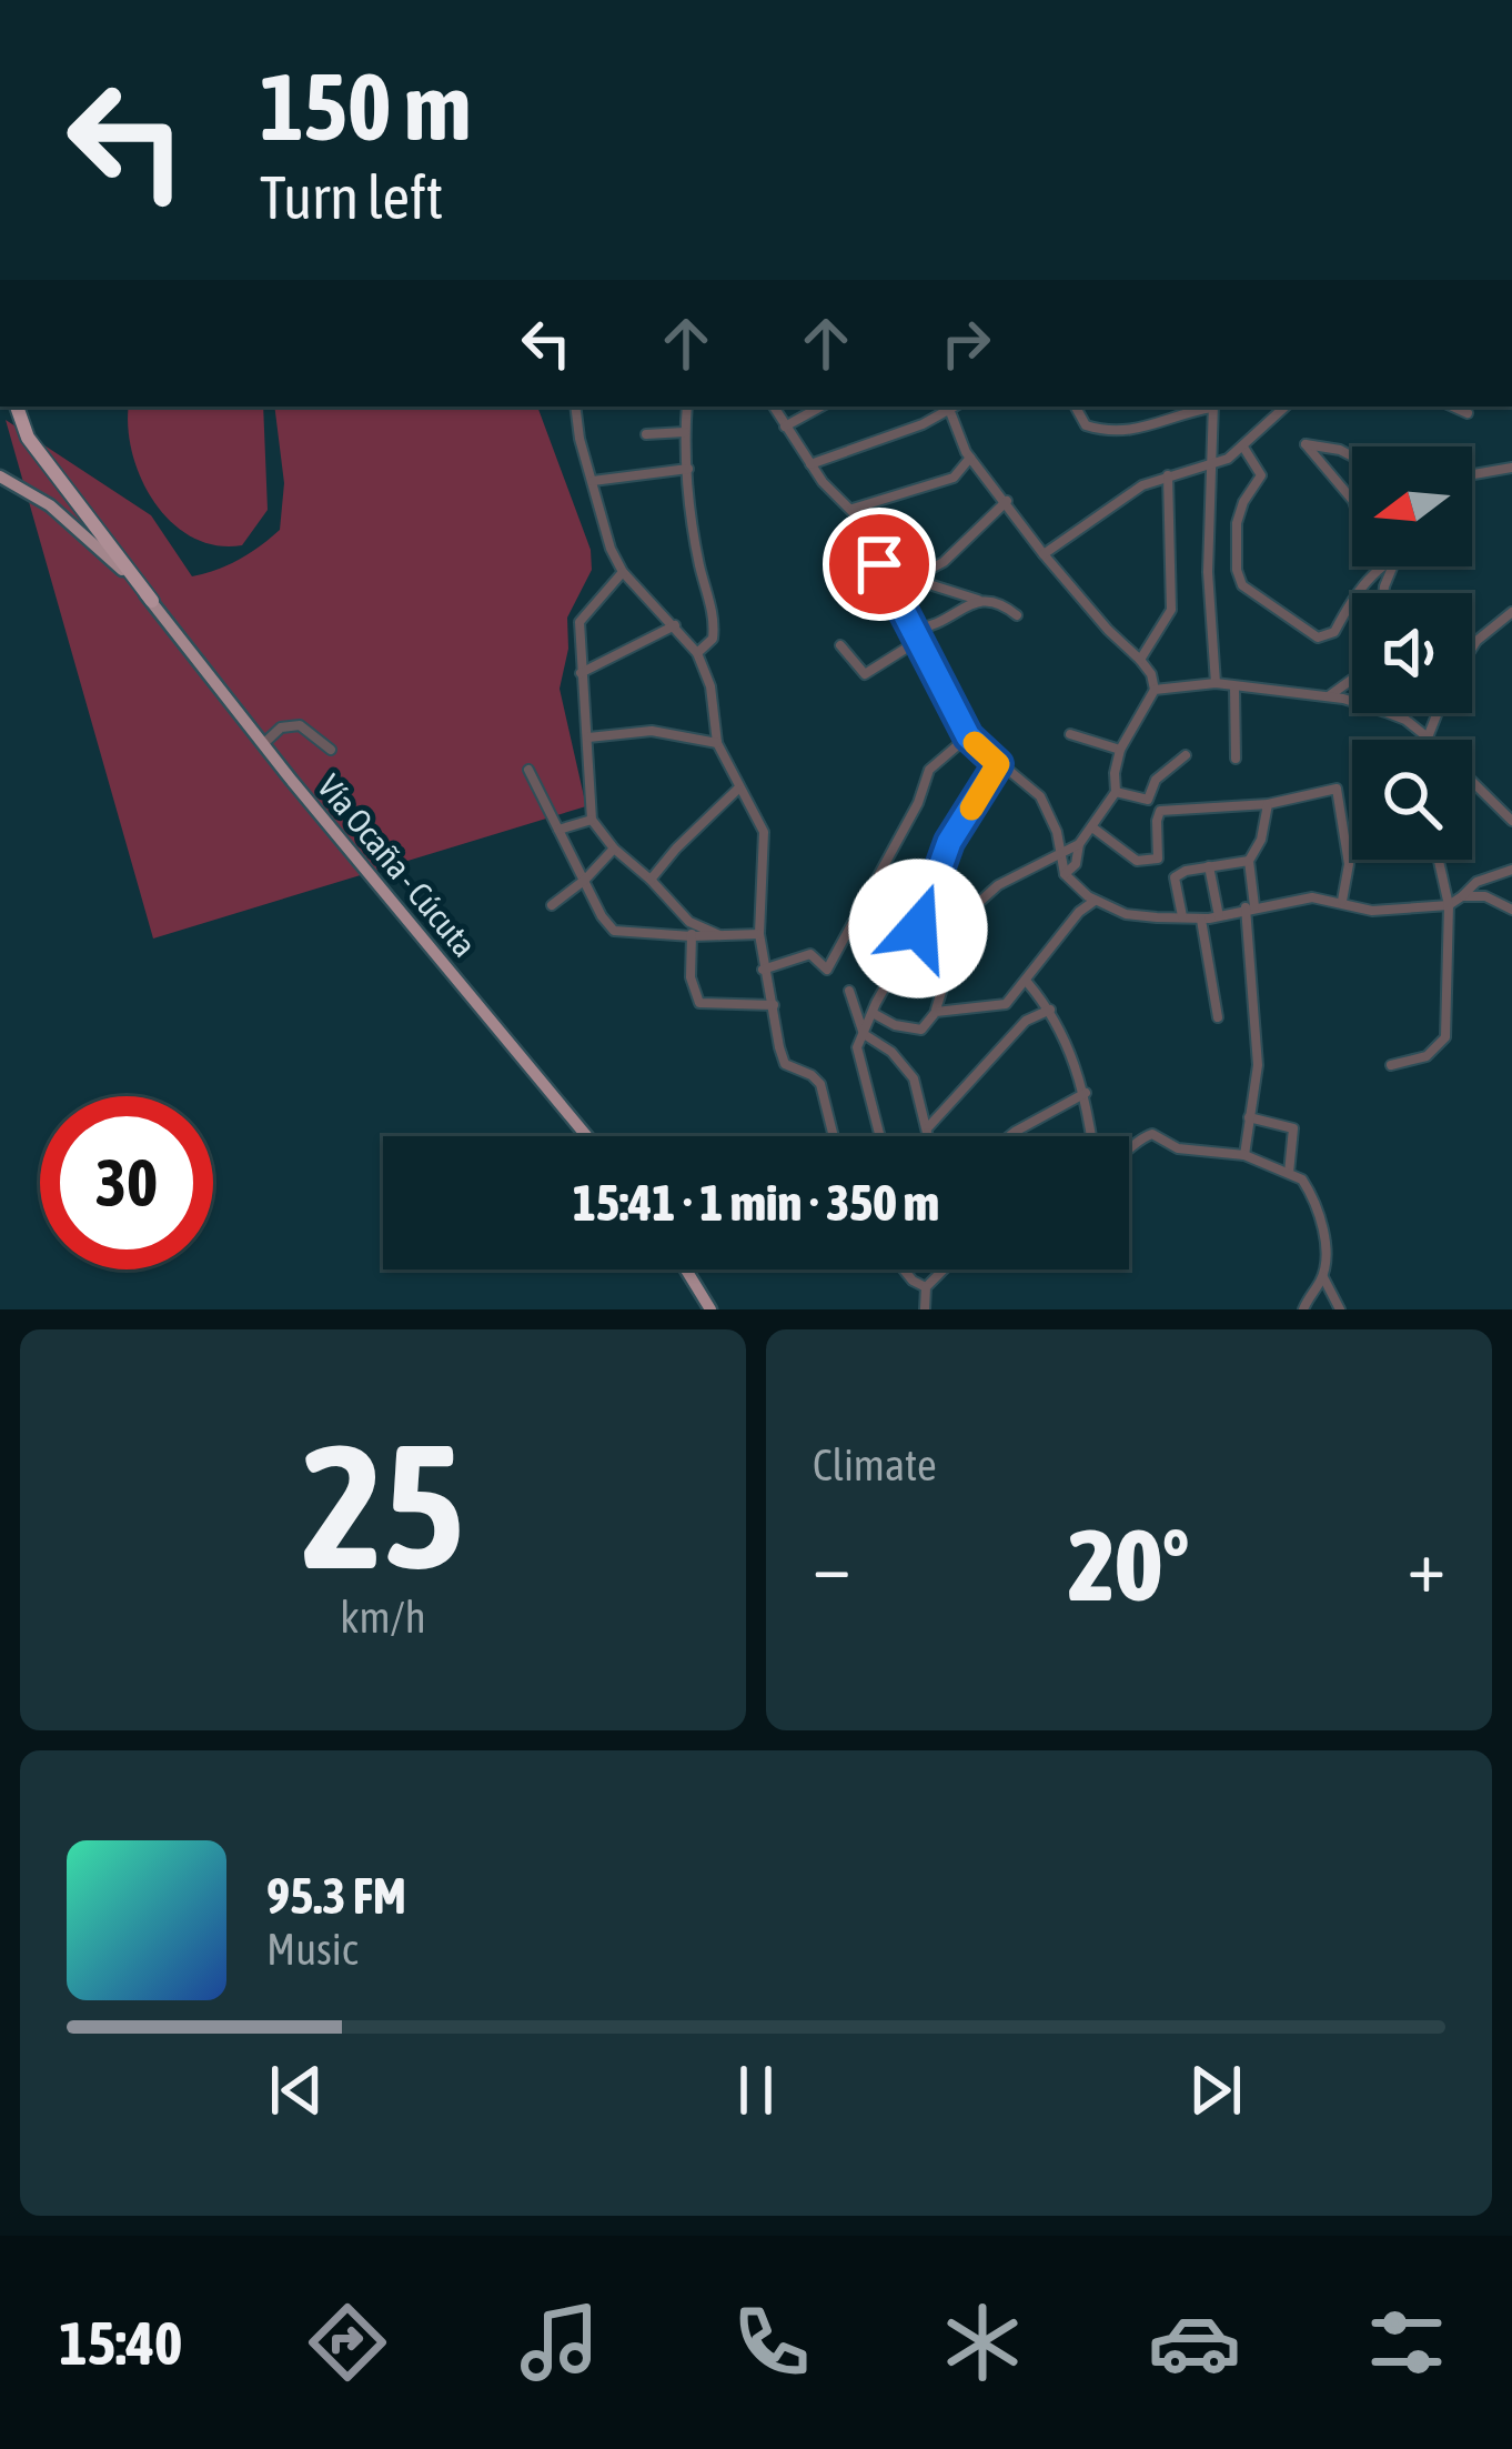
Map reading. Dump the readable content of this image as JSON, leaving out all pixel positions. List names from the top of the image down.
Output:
{
  "streets": {
    "main road": ["Vía Ocaña - Cúcuta"]
  },
  "north": "left",
  "page": {
    "turn": ["150 m", "Turn left"],
    "limit": "30",
    "trip": "15:41 · 1 min · 350 m",
    "tile": [
      ["25", "km/h"],
      "Climate"
    ],
    "heat": ["−", "20°", "+"],
    "song": ["95.3 FM", "Music"],
    "tabs": "15:40"
  }
}
